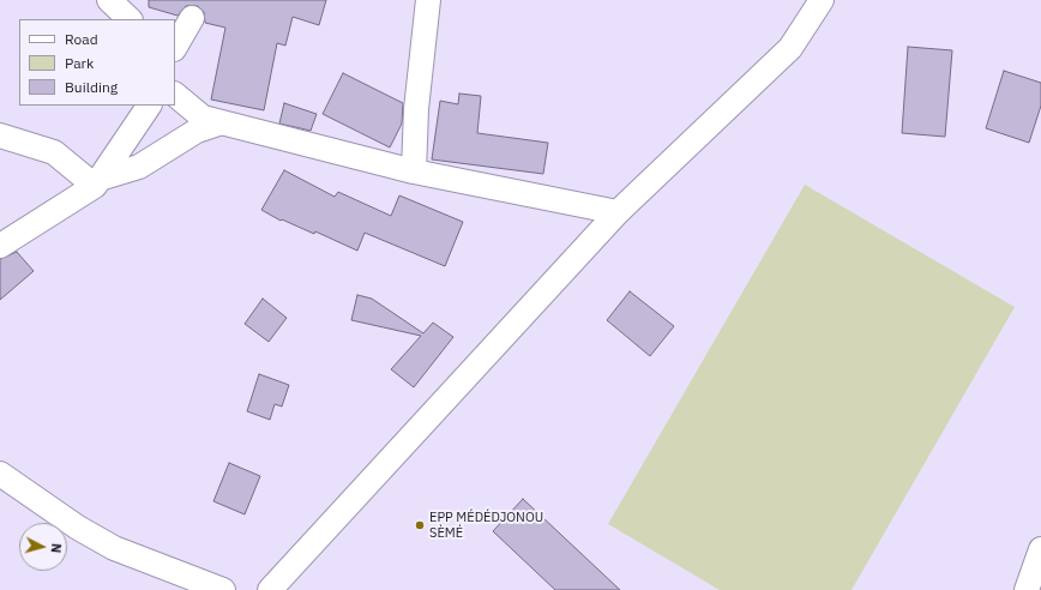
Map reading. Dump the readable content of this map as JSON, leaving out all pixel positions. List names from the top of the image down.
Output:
{
  "places": ["EPP MÉDÉDJONOU SÈMÉ"],
  "legend": ["Road", "Park", "Building"],
  "north": "right"
}
